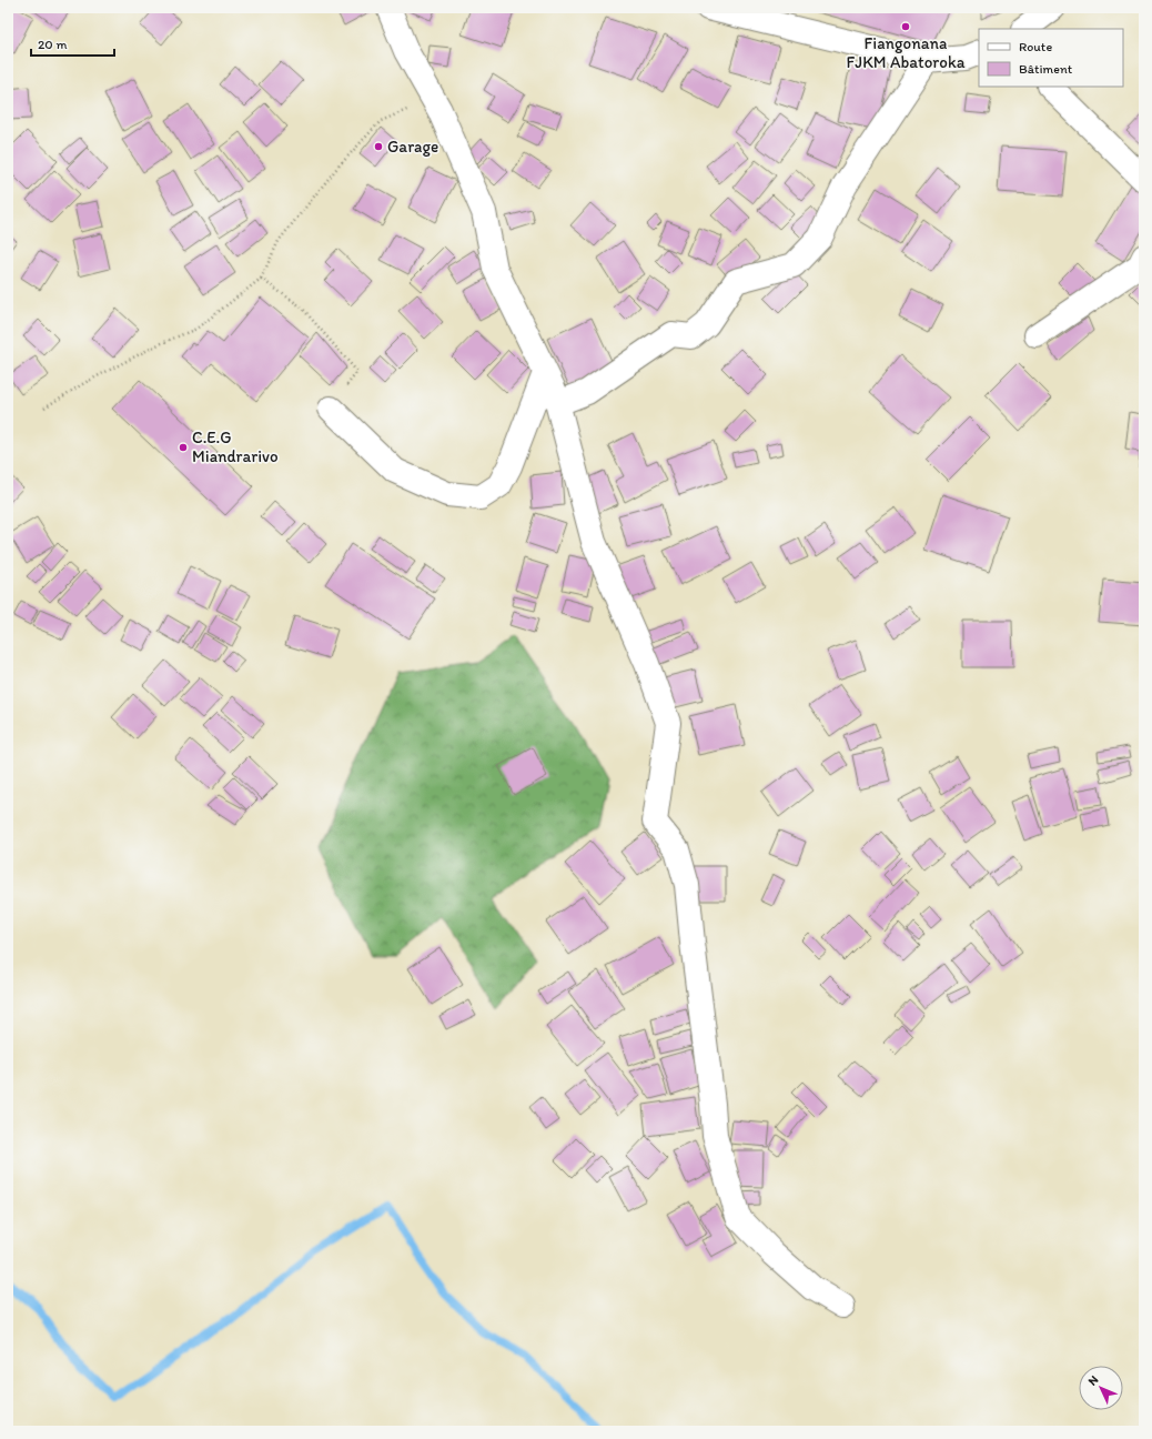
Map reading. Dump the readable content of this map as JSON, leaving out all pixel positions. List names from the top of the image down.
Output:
{
  "places": ["Fiangonana FJKM Abatoroka", "Garage", "C.E.G Miandrarivo"],
  "legend": ["Route", "Bâtiment"],
  "scale_bar": "20 m",
  "north": "top left"
}
